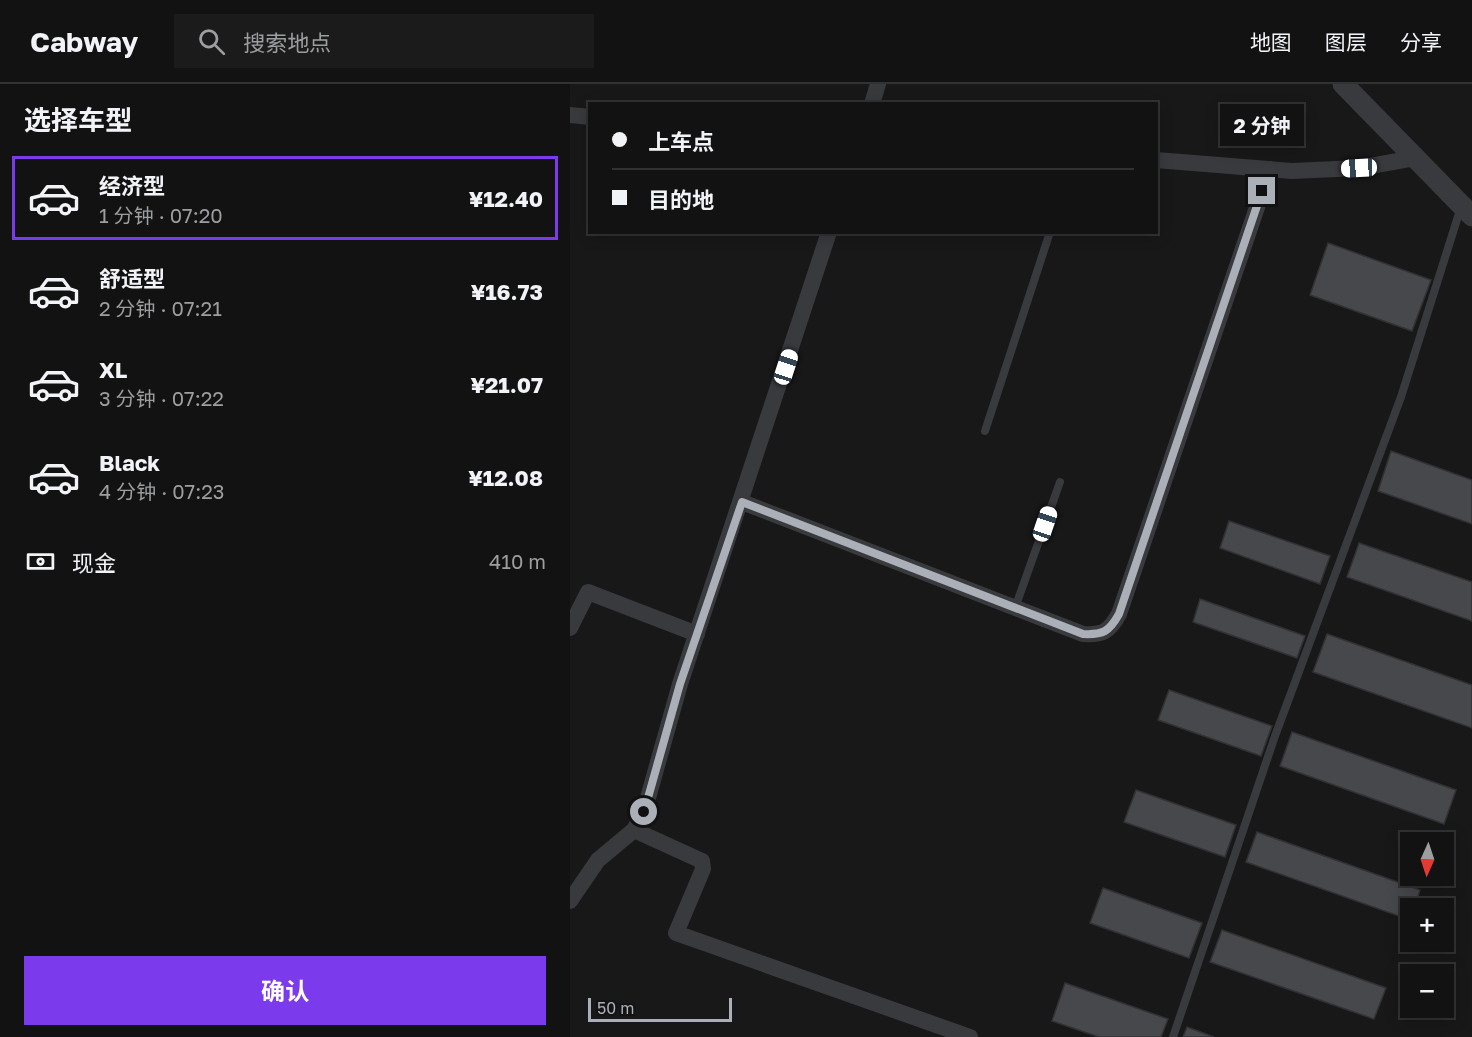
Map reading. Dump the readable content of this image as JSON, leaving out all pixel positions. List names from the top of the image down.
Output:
{
  "scale_bar": "50 m",
  "north": "bottom",
  "page": {
    "header": "Cabway",
    "search": "搜索地点",
    "nav": ["地图", "图层", "分享"],
    "heading": "选择车型",
    "banner": ["上车点", "目的地"],
    "bubble": "2 分钟",
    "list": [
      {
        "name": "经济型",
        "note": "1 分钟 · 07:20",
        "value": "¥12.40"
      },
      {
        "name": "舒适型",
        "note": "2 分钟 · 07:21",
        "value": "¥16.73"
      },
      {
        "name": "XL",
        "note": "3 分钟 · 07:22",
        "value": "¥21.07"
      },
      {
        "name": "Black",
        "note": "4 分钟 · 07:23",
        "value": "¥12.08"
      }
    ],
    "pay": ["现金", "410 m"],
    "map_buttons": ["+", "−"],
    "buttons": "确认",
    "scale": "50 m"
  }
}
